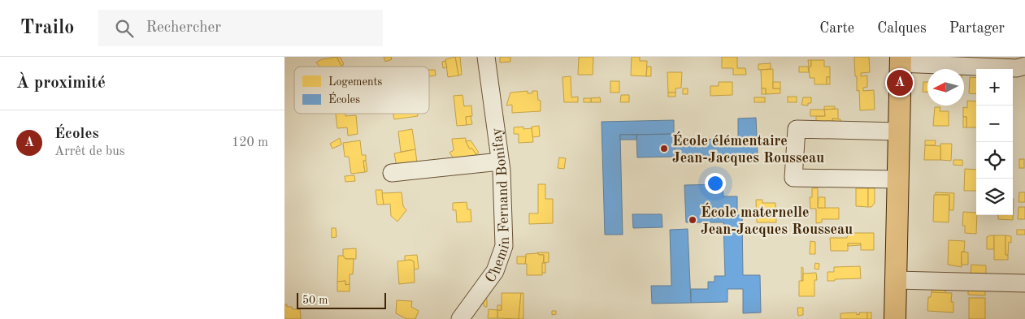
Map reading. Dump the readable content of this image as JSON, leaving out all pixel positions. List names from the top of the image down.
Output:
{
  "streets": {
    "street": ["Chemin Fernand Bonifay"]
  },
  "places": ["École élémentaire Jean-Jacques Rousseau", "École maternelle Jean-Jacques Rousseau"],
  "legend": ["Logements", "Écoles"],
  "scale_bar": "50 m",
  "north": "left",
  "page": {
    "header": "Trailo",
    "search": "Rechercher",
    "nav": ["Carte", "Calques", "Partager"],
    "heading": "À proximité",
    "pins": "A",
    "map_buttons": ["+", "−"],
    "list": [
      {
        "mark": "A",
        "name": "Écoles",
        "note": "Arrêt de bus",
        "value": "120 m"
      }
    ],
    "scale": "50 m"
  }
}
